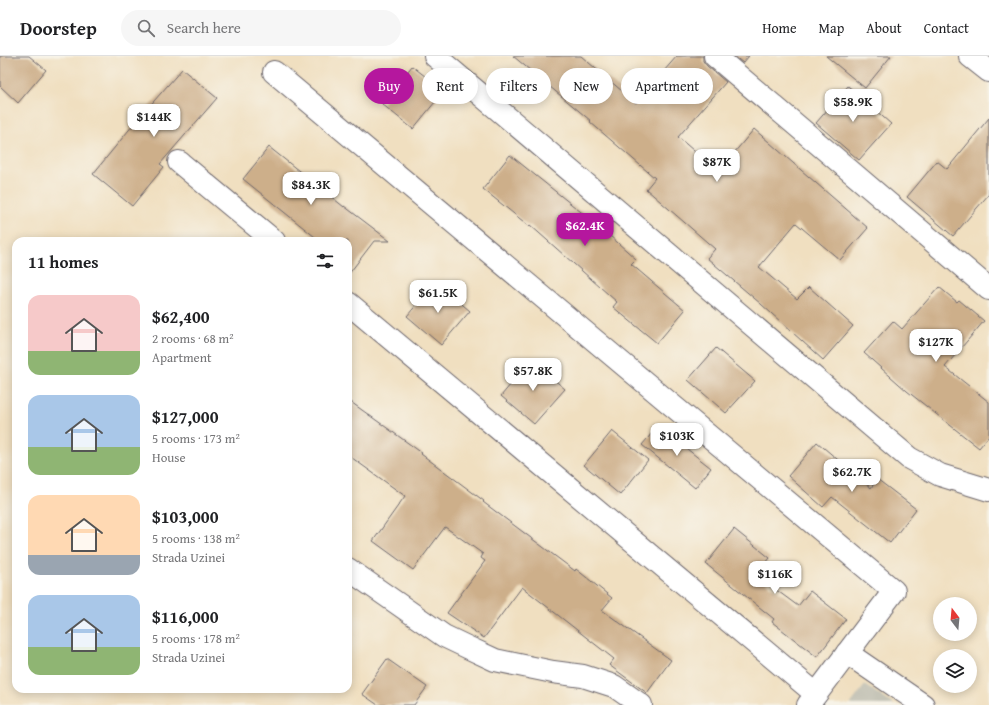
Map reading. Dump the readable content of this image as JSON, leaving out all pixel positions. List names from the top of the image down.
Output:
{
  "north": "top",
  "page": {
    "header": "Doorstep",
    "search": "Search here",
    "nav": [
      "Home",
      "Map",
      "About",
      "Contact"
    ],
    "chip": [
      "Buy",
      "Rent",
      "Filters",
      "New",
      "Apartment"
    ],
    "price": [
      "$58.9K",
      "$144K",
      "$87K",
      "$84.3K",
      "$62.4K",
      "$61.5K",
      "$127K",
      "$57.8K",
      "$103K",
      "$62.7K",
      "$116K"
    ],
    "heading": "11 homes",
    "list": [
      {
        "name": "$62,400",
        "note": "2 rooms · 68 m² · Apartment"
      },
      {
        "name": "$127,000",
        "note": "5 rooms · 173 m² · House"
      },
      {
        "name": "$103,000",
        "note": "5 rooms · 138 m² · Strada Uzinei"
      },
      {
        "name": "$116,000",
        "note": "5 rooms · 178 m² · Strada Uzinei"
      }
    ]
  }
}
